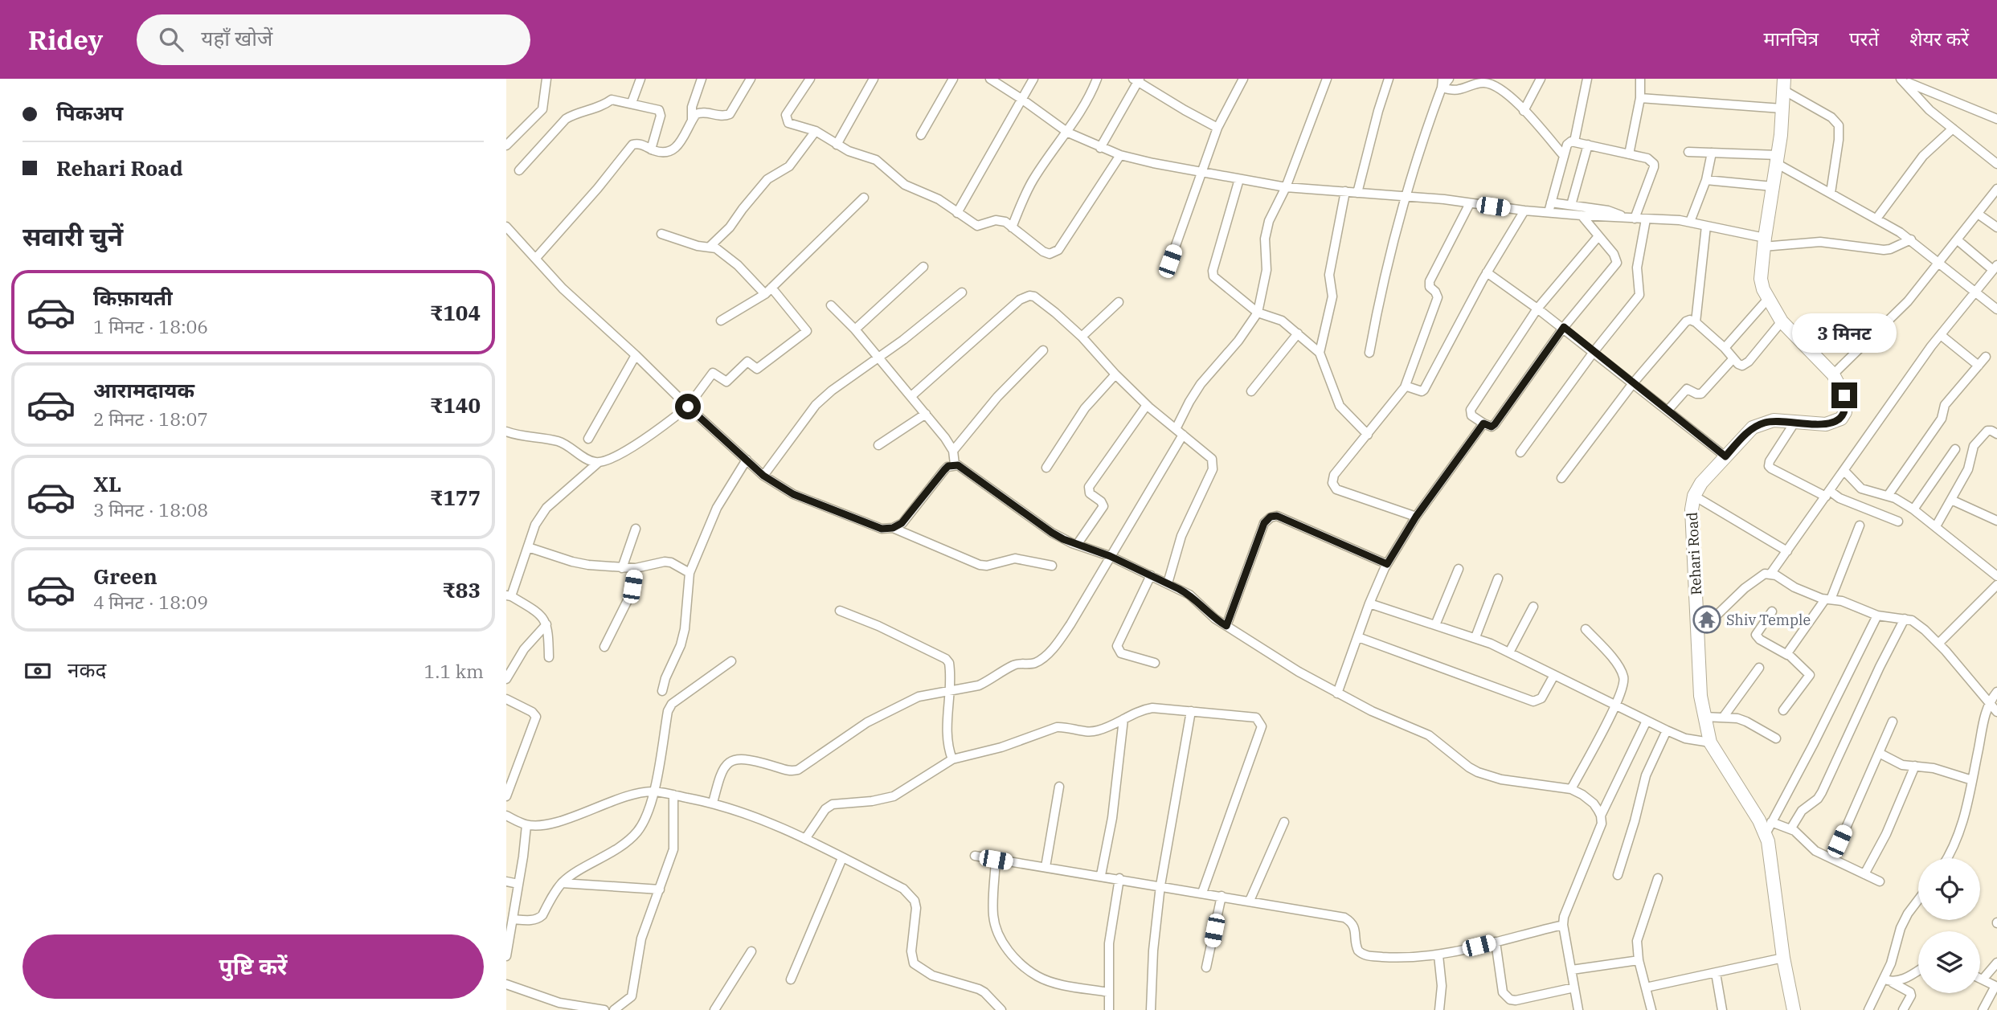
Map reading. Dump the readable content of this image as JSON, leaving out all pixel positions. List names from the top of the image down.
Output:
{
  "streets": {
    "main road": ["Rehari Road"]
  },
  "places": {
    "temple": ["Shiv Temple"]
  },
  "page": {
    "header": "Ridey",
    "search": "यहाँ खोजें",
    "nav": ["मानचित्र", "परतें", "शेयर करें"],
    "banner": ["पिकअप", "Rehari Road"],
    "heading": "सवारी चुनें",
    "list": [
      {
        "name": "किफ़ायती",
        "note": "1 मिनट · 18:06",
        "value": "₹104"
      },
      {
        "name": "आरामदायक",
        "note": "2 मिनट · 18:07",
        "value": "₹140"
      },
      {
        "name": "XL",
        "note": "3 मिनट · 18:08",
        "value": "₹177"
      },
      {
        "name": "Green",
        "note": "4 मिनट · 18:09",
        "value": "₹83"
      }
    ],
    "bubble": "3 मिनट",
    "pay": ["नकद", "1.1 km"],
    "buttons": "पुष्टि करें"
  }
}
